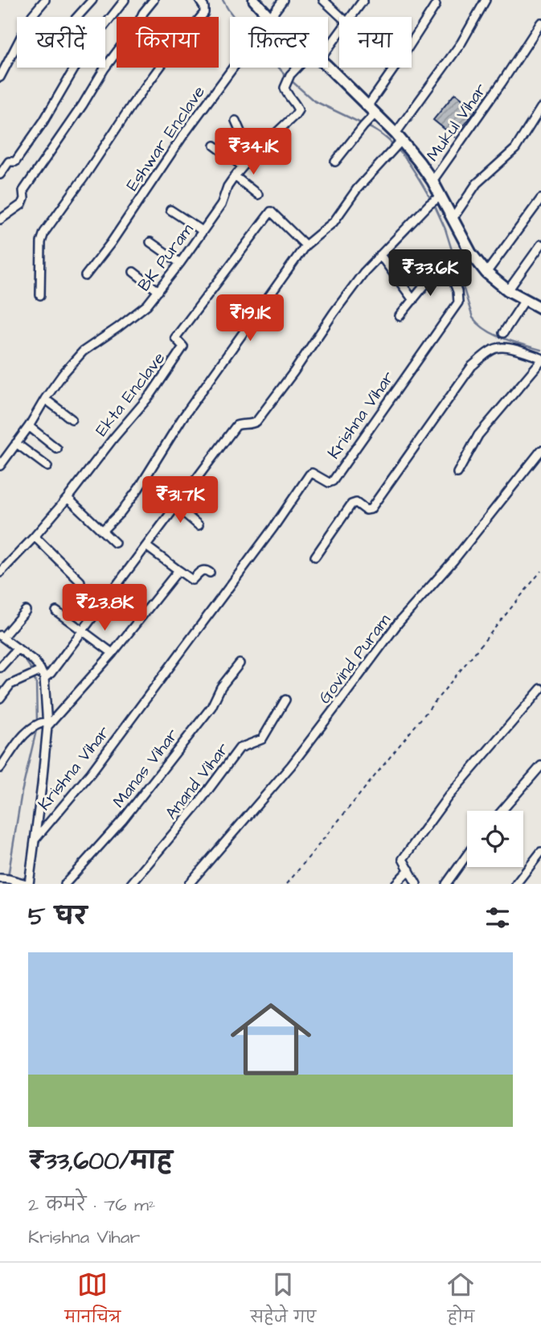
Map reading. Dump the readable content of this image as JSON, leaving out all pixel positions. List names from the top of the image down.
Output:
{
  "streets": {
    "street": [
      "Mukul Vihar",
      "Eshwar Enclave",
      "BK Puram",
      "Ekta Enclave",
      "Krishna Vihar",
      "Govind Puram",
      "Manas Vihar",
      "Anand Vihar"
    ]
  },
  "page": {
    "chip": [
      "खरीदें",
      "किराया",
      "फ़िल्टर",
      "नया"
    ],
    "price": [
      "₹34.1K",
      "₹33.6K",
      "₹19.1K",
      "₹31.7K",
      "₹23.8K"
    ],
    "heading": "5 घर",
    "list": [
      {
        "name": "₹33,600/माह",
        "note": "2 कमरे · 76 m² · Krishna Vihar"
      }
    ],
    "tabs": ["मानचित्र", "सहेजे गए", "होम"]
  }
}
